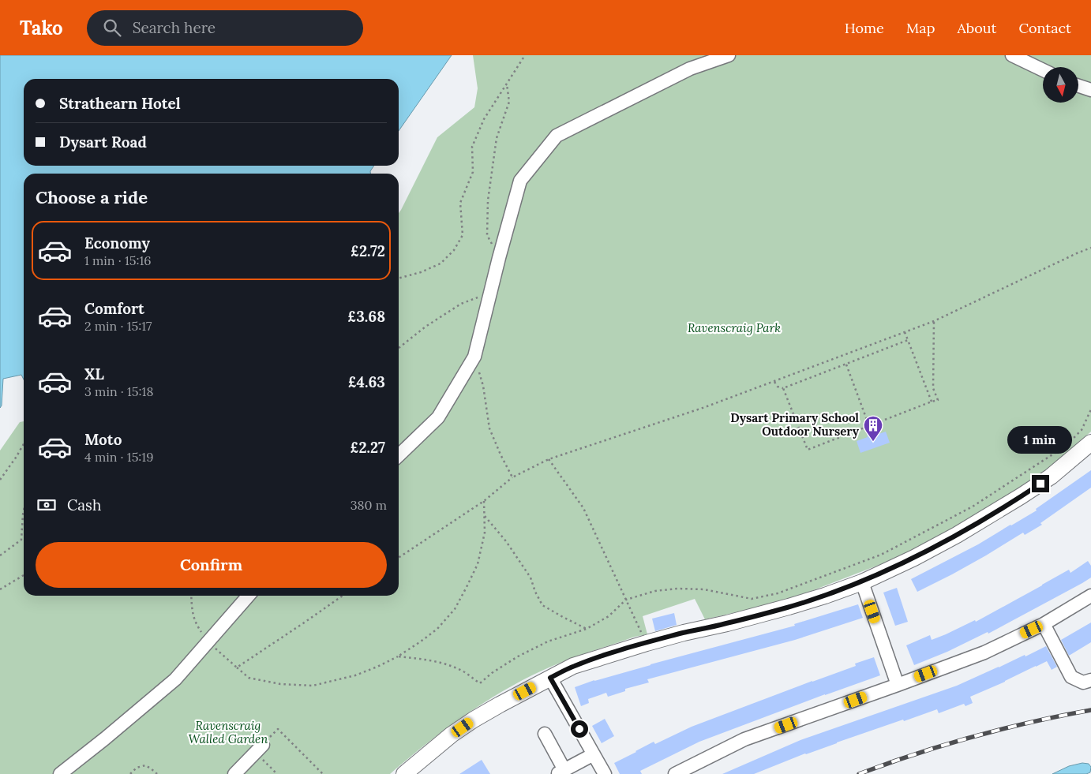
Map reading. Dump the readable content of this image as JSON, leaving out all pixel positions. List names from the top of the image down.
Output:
{
  "parks": ["Ravenscraig Park", "Ravenscraig Walled Garden"],
  "places": {
    "building": ["Dysart Primary School Outdoor Nursery"]
  },
  "north": "bottom",
  "page": {
    "header": "Tako",
    "search": "Search here",
    "nav": [
      "Home",
      "Map",
      "About",
      "Contact"
    ],
    "banner": ["Strathearn Hotel", "Dysart Road"],
    "heading": "Choose a ride",
    "list": [
      {
        "name": "Economy",
        "note": "1 min · 15:16",
        "value": "£2.72"
      },
      {
        "name": "Comfort",
        "note": "2 min · 15:17",
        "value": "£3.68"
      },
      {
        "name": "XL",
        "note": "3 min · 15:18",
        "value": "£4.63"
      },
      {
        "name": "Moto",
        "note": "4 min · 15:19",
        "value": "£2.27"
      }
    ],
    "bubble": "1 min",
    "pay": ["Cash", "380 m"],
    "buttons": "Confirm"
  }
}
